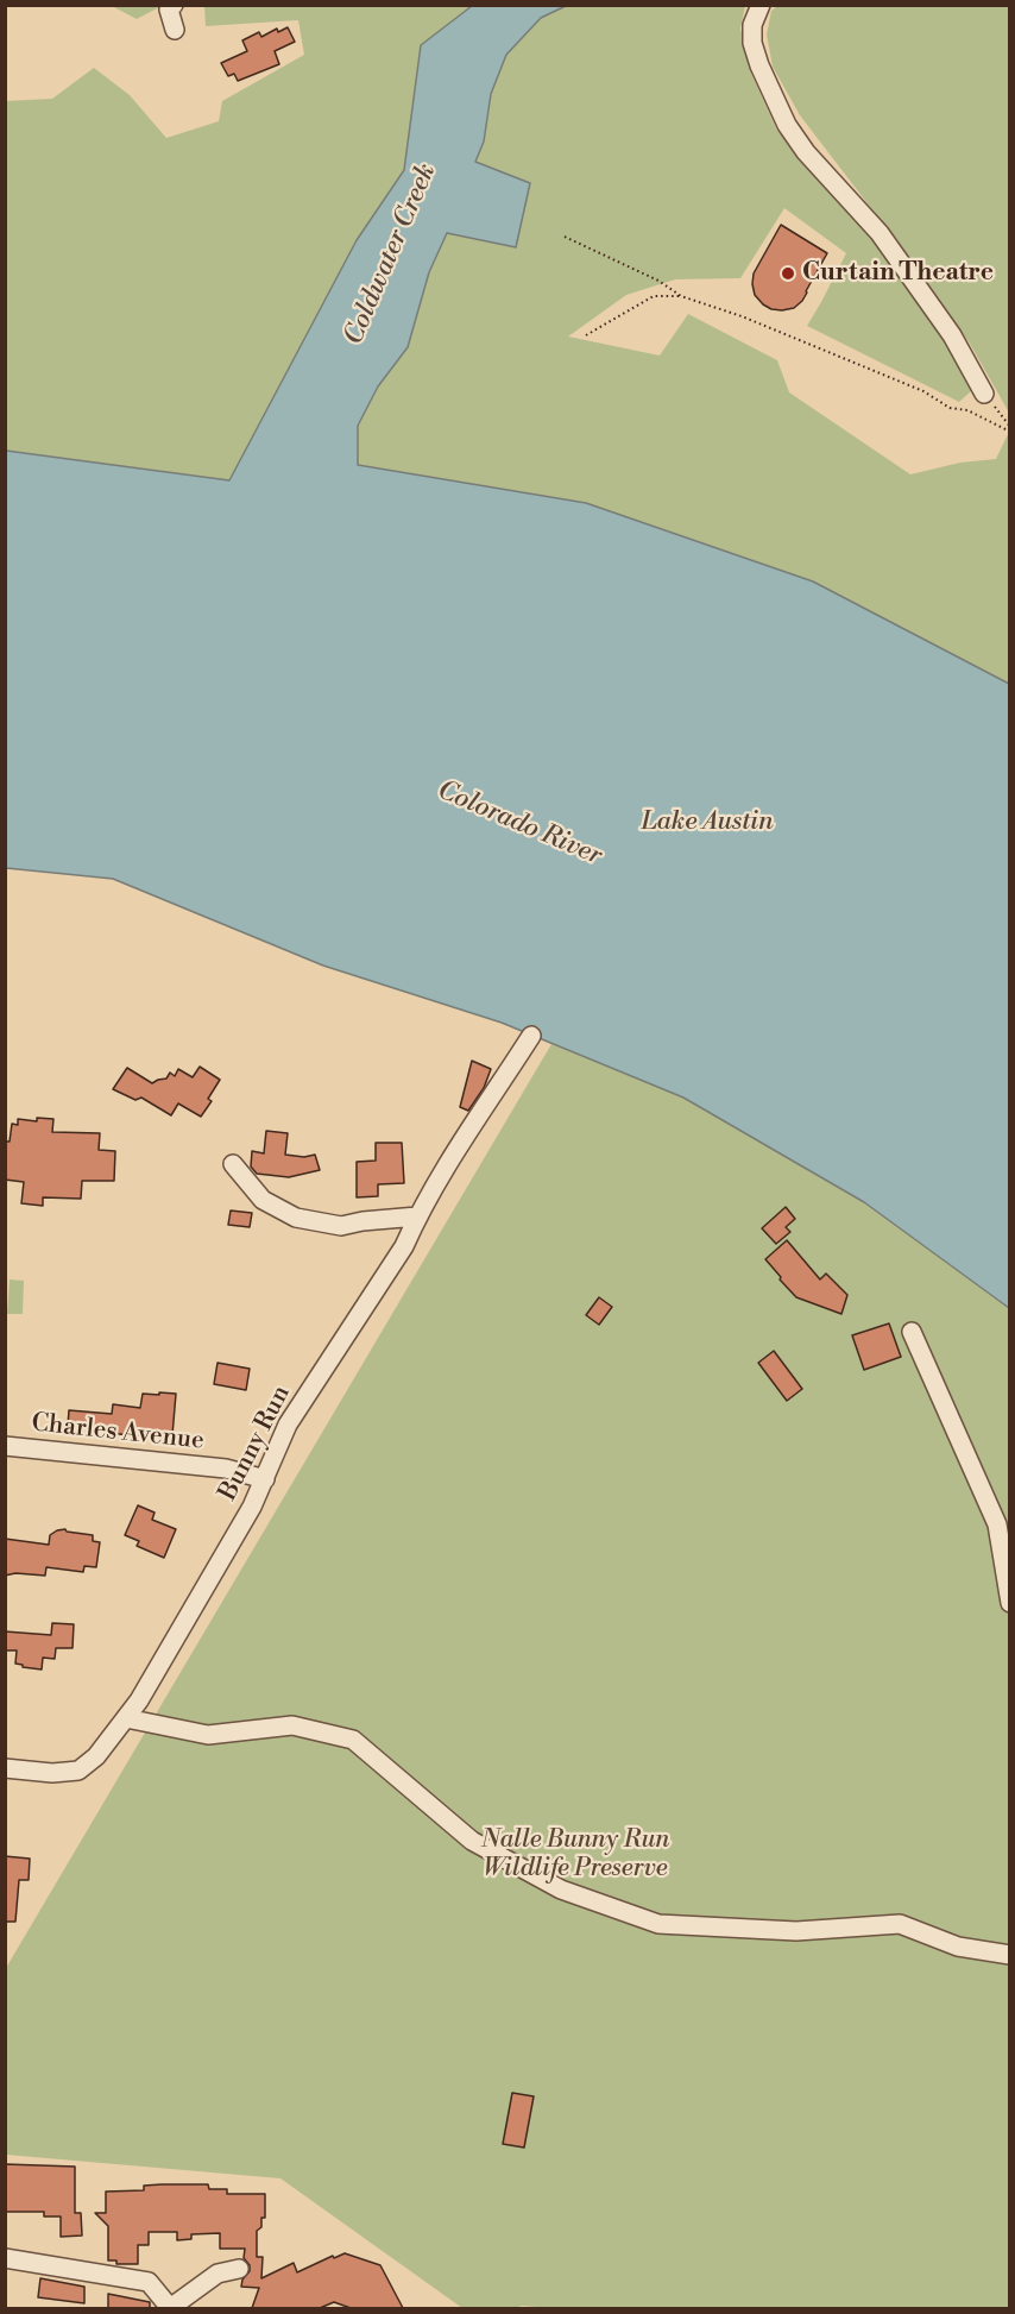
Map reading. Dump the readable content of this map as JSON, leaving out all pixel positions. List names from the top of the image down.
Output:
{
  "streets": {
    "street": ["Charles Avenue", "Bunny Run"]
  },
  "crossings": [
    ["Charles Avenue", "Bunny Run"]
  ],
  "water": ["Coldwater Creek", "Lake Austin", "Colorado River"],
  "parks": ["Nalle Bunny Run Wildlife Preserve"],
  "places": ["Curtain Theatre"]
}
